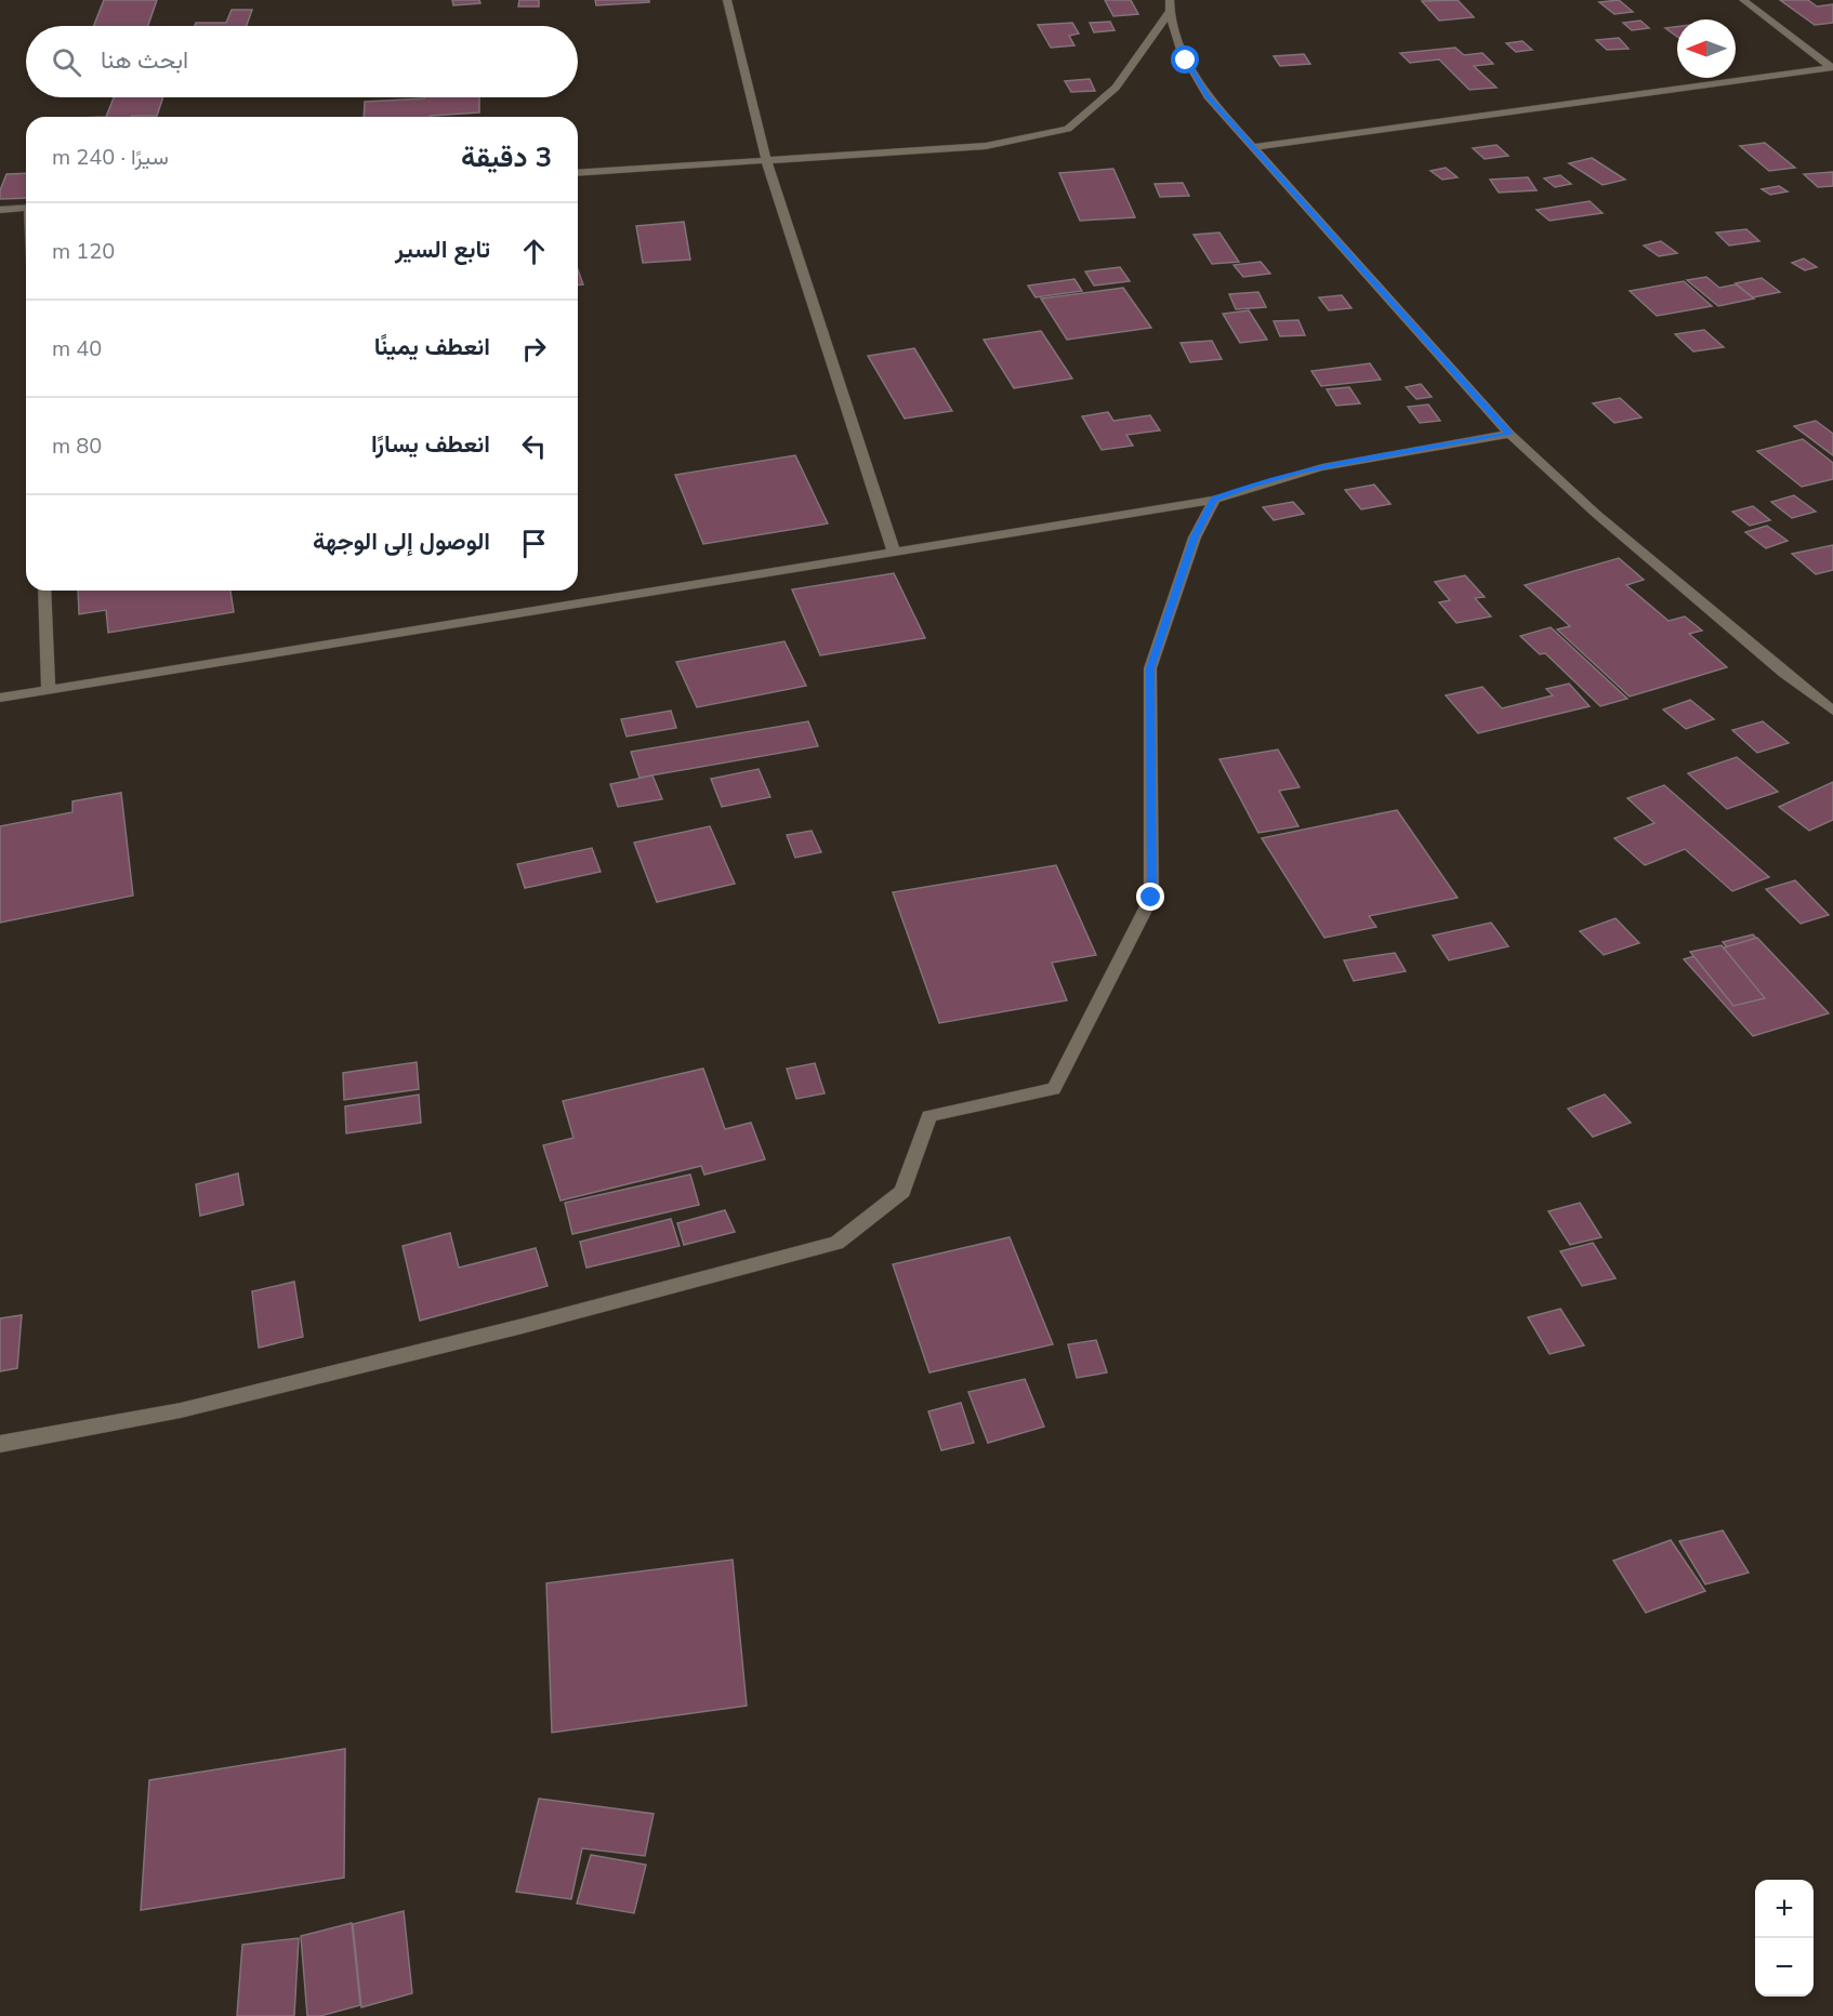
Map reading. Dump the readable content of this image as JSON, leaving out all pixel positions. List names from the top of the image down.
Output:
{
  "north": "left",
  "page": {
    "search": "ابحث هنا",
    "heading": ["3 دقيقة", "سيرًا · 240 m"],
    "list": [
      ["تابع السير", "120 m"],
      ["انعطف يمينًا", "40 m"],
      ["انعطف يسارًا", "80 m"],
      "الوصول إلى الوجهة"
    ],
    "map_buttons": ["+", "−"]
  }
}
